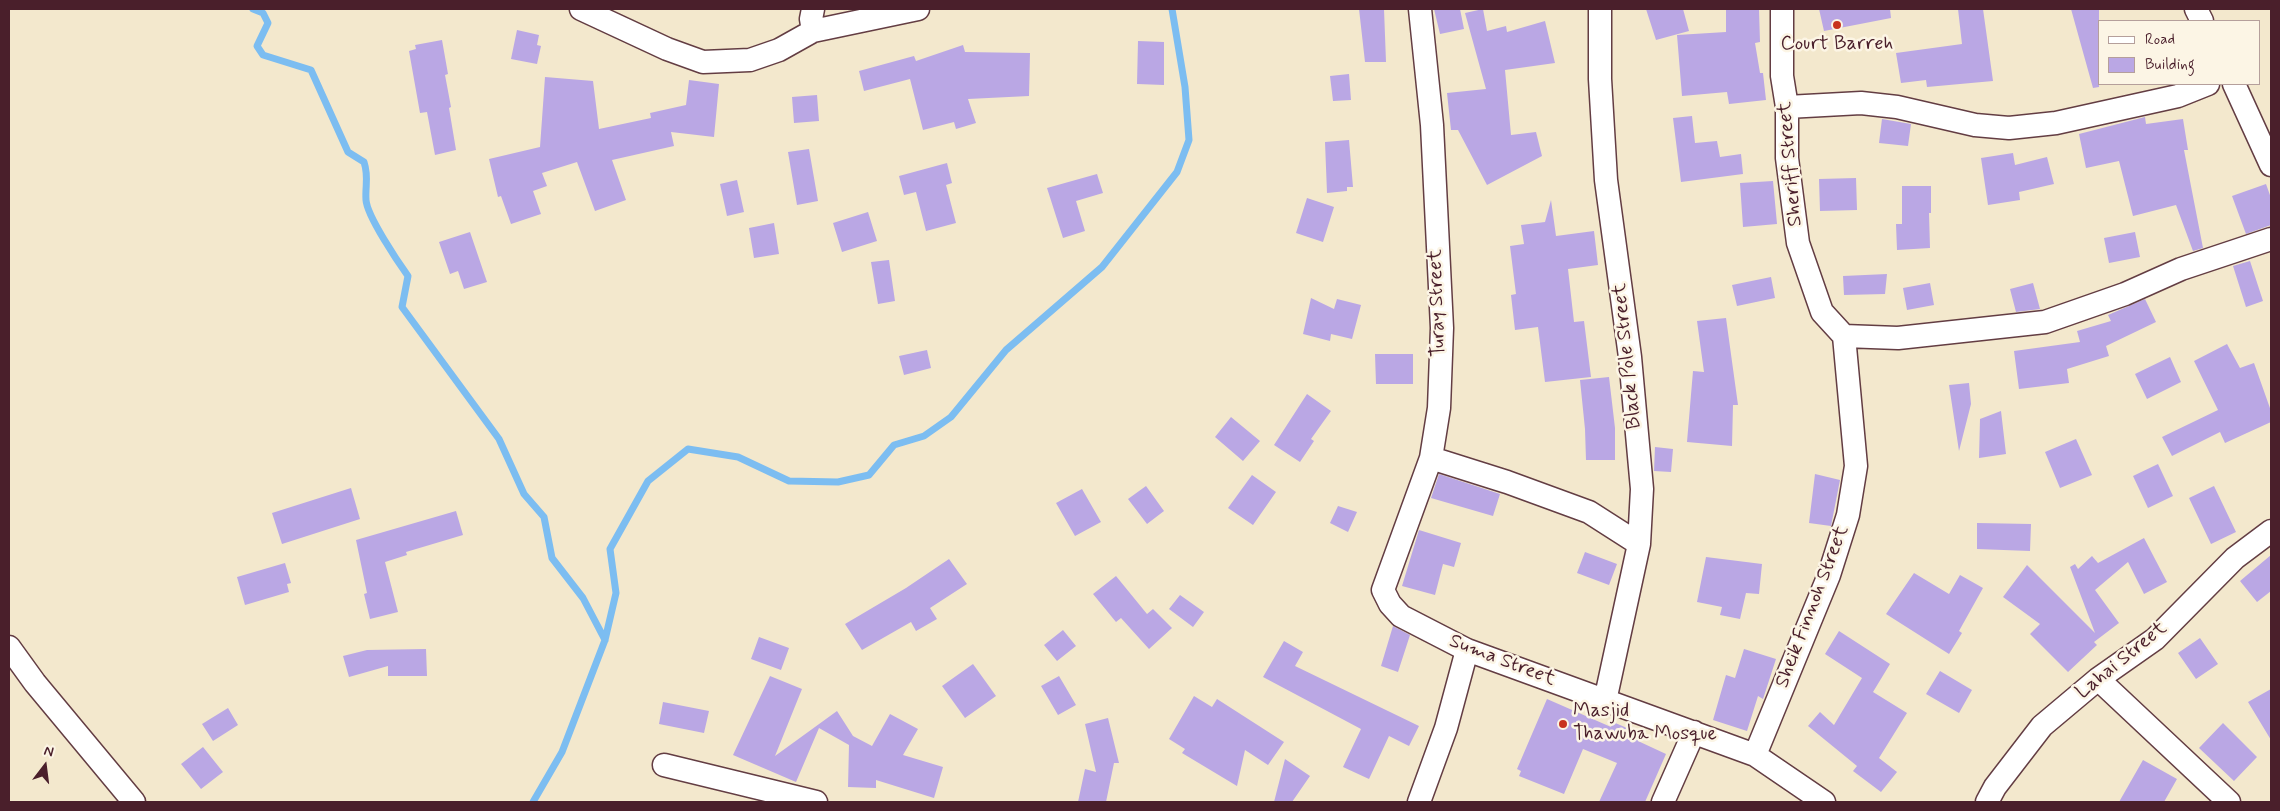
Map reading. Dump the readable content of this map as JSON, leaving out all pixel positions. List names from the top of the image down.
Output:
{
  "streets": {
    "street": [
      "Sheriff Street",
      "Turay Street",
      "Black Pole Street",
      "Sheik Finnoh Street",
      "Suma Street",
      "Lahai Street"
    ]
  },
  "crossings": [
    ["Sheriff Street", "Sheik Finnoh Street"],
    ["Turay Street", "Suma Street"],
    ["Black Pole Street", "Suma Street"],
    ["Sheik Finnoh Street", "Suma Street"]
  ],
  "places": ["Court Barreh", "Masjid Thawuba Mosque"],
  "legend": ["Road", "Building"],
  "north": "top"
}
